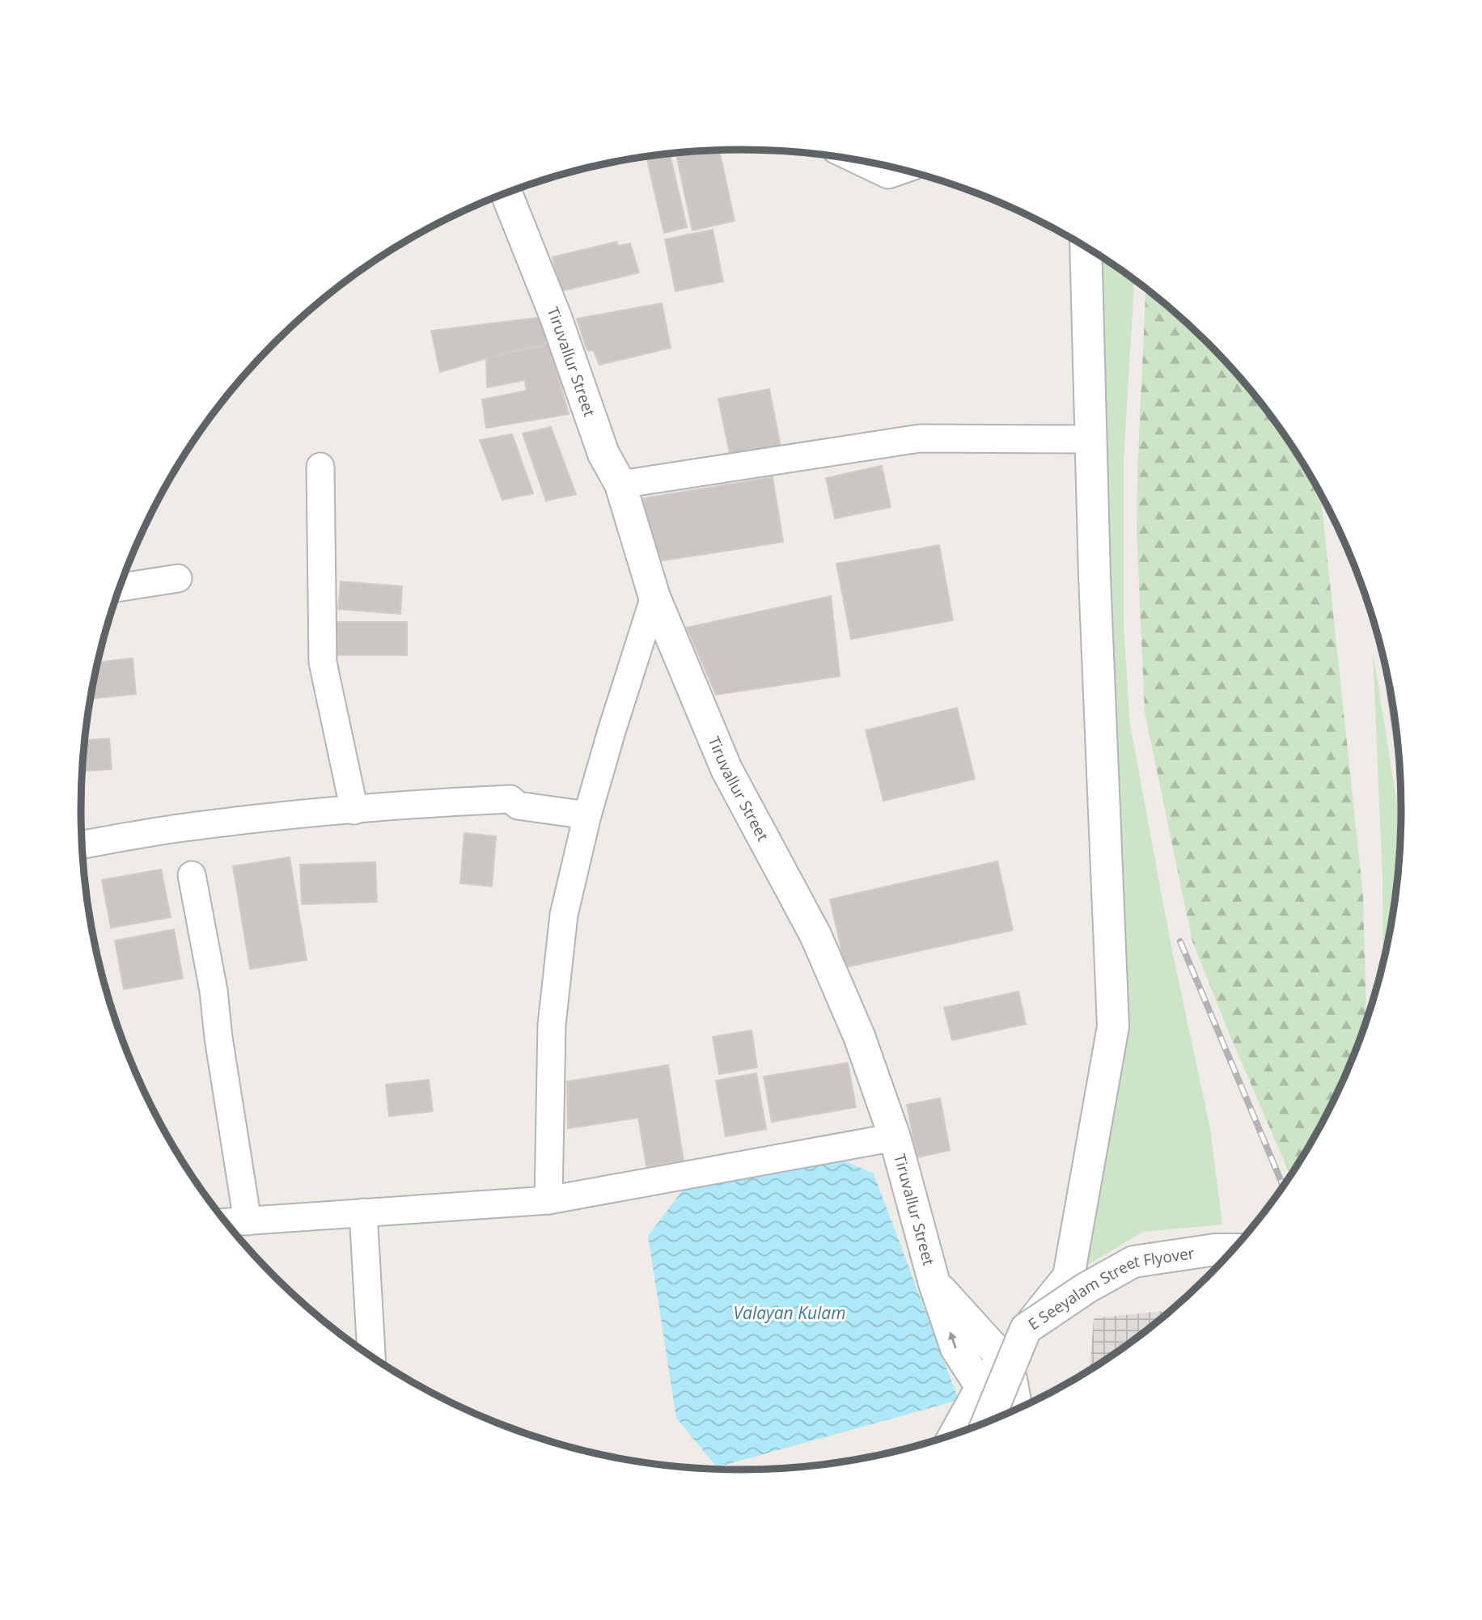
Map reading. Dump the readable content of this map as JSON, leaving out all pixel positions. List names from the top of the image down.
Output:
{
  "streets": {
    "street": ["Tiruvallur Street", "E Seeyalam Street Flyover"]
  },
  "water": ["Valayan Kulam"]
}
